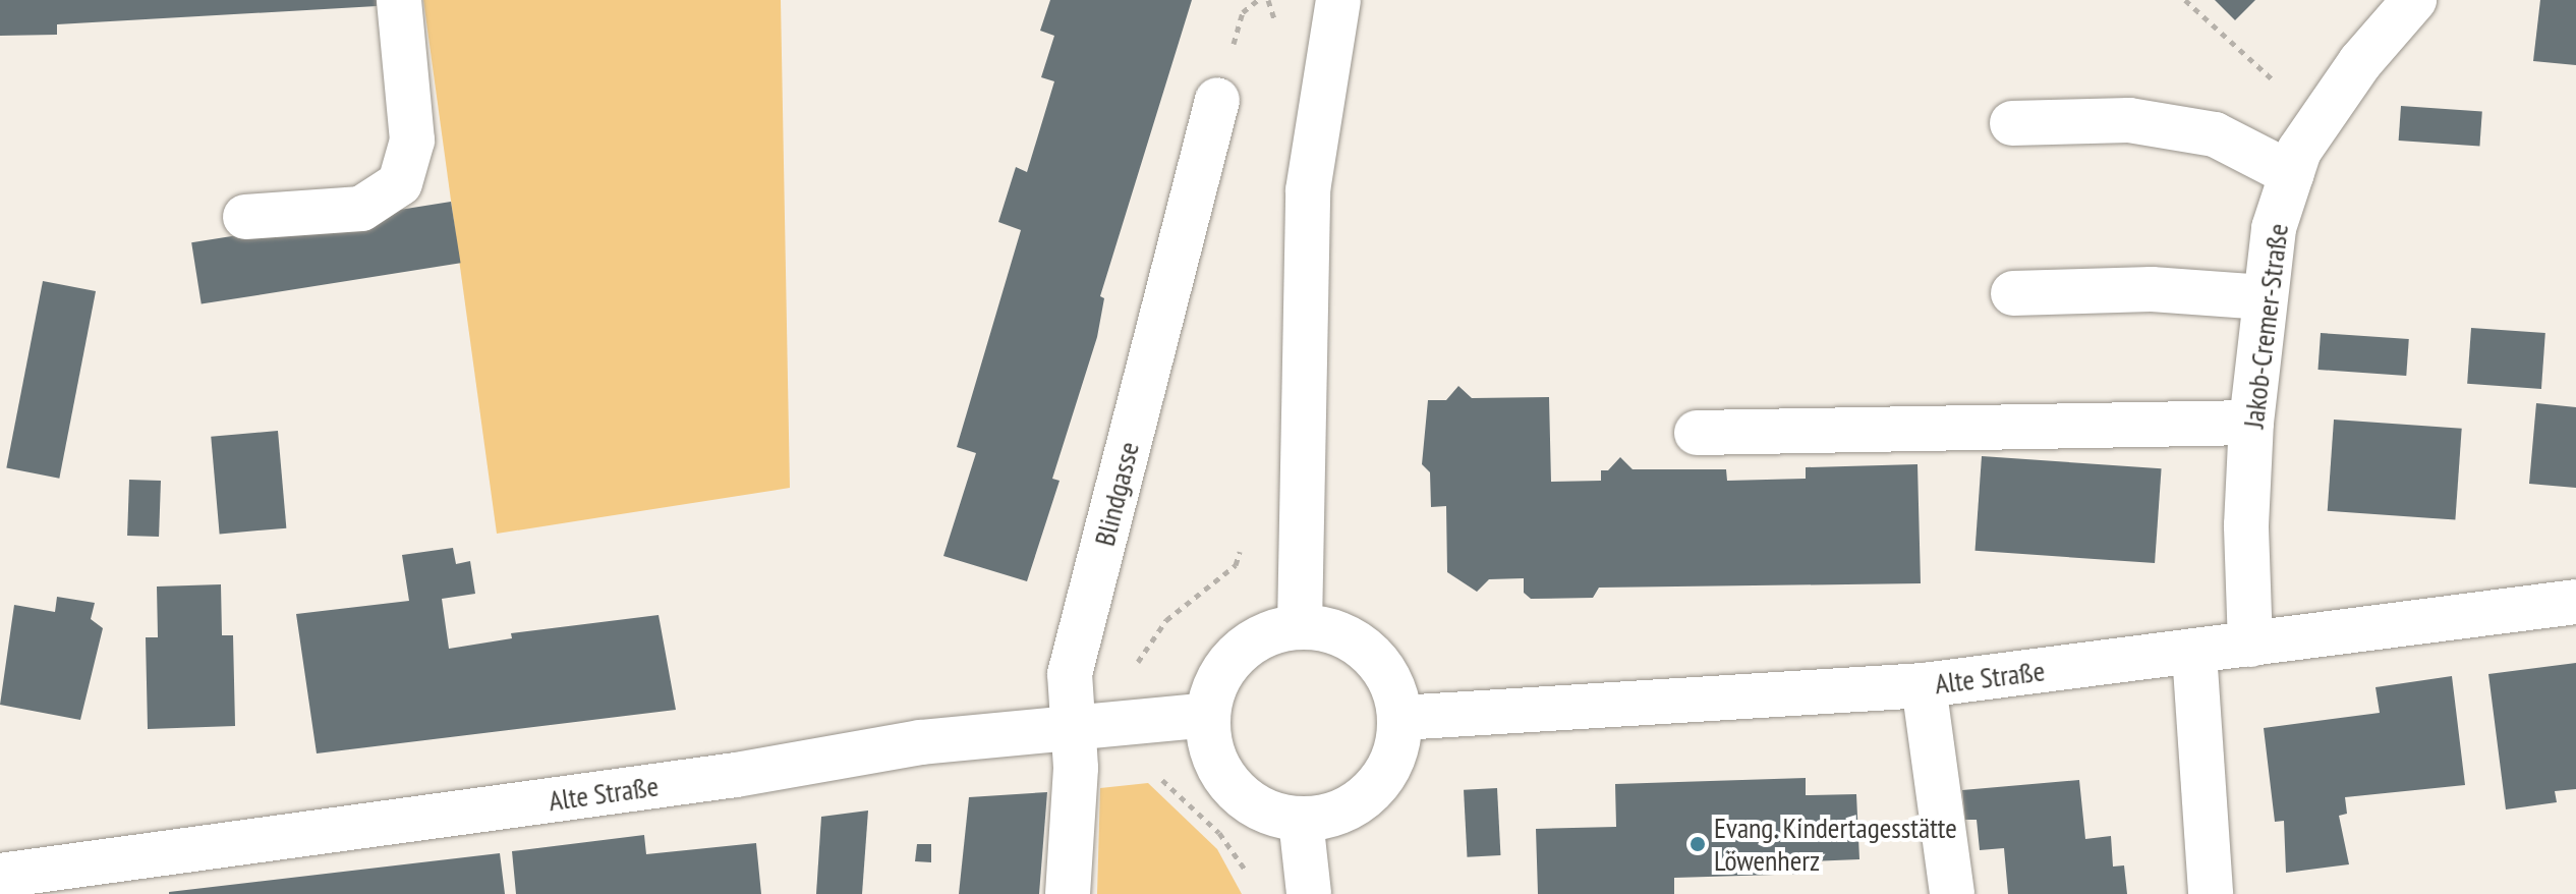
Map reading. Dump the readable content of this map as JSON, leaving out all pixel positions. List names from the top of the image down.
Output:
{
  "streets": {
    "street": ["Jakob-Cremer-Straße", "Blindgasse", "Alte Straße"]
  },
  "crossings": [
    ["Jakob-Cremer-Straße", "Alte Straße"],
    ["Blindgasse", "Alte Straße"]
  ],
  "places": ["Evang. Kindertagesstätte Löwenherz"]
}
